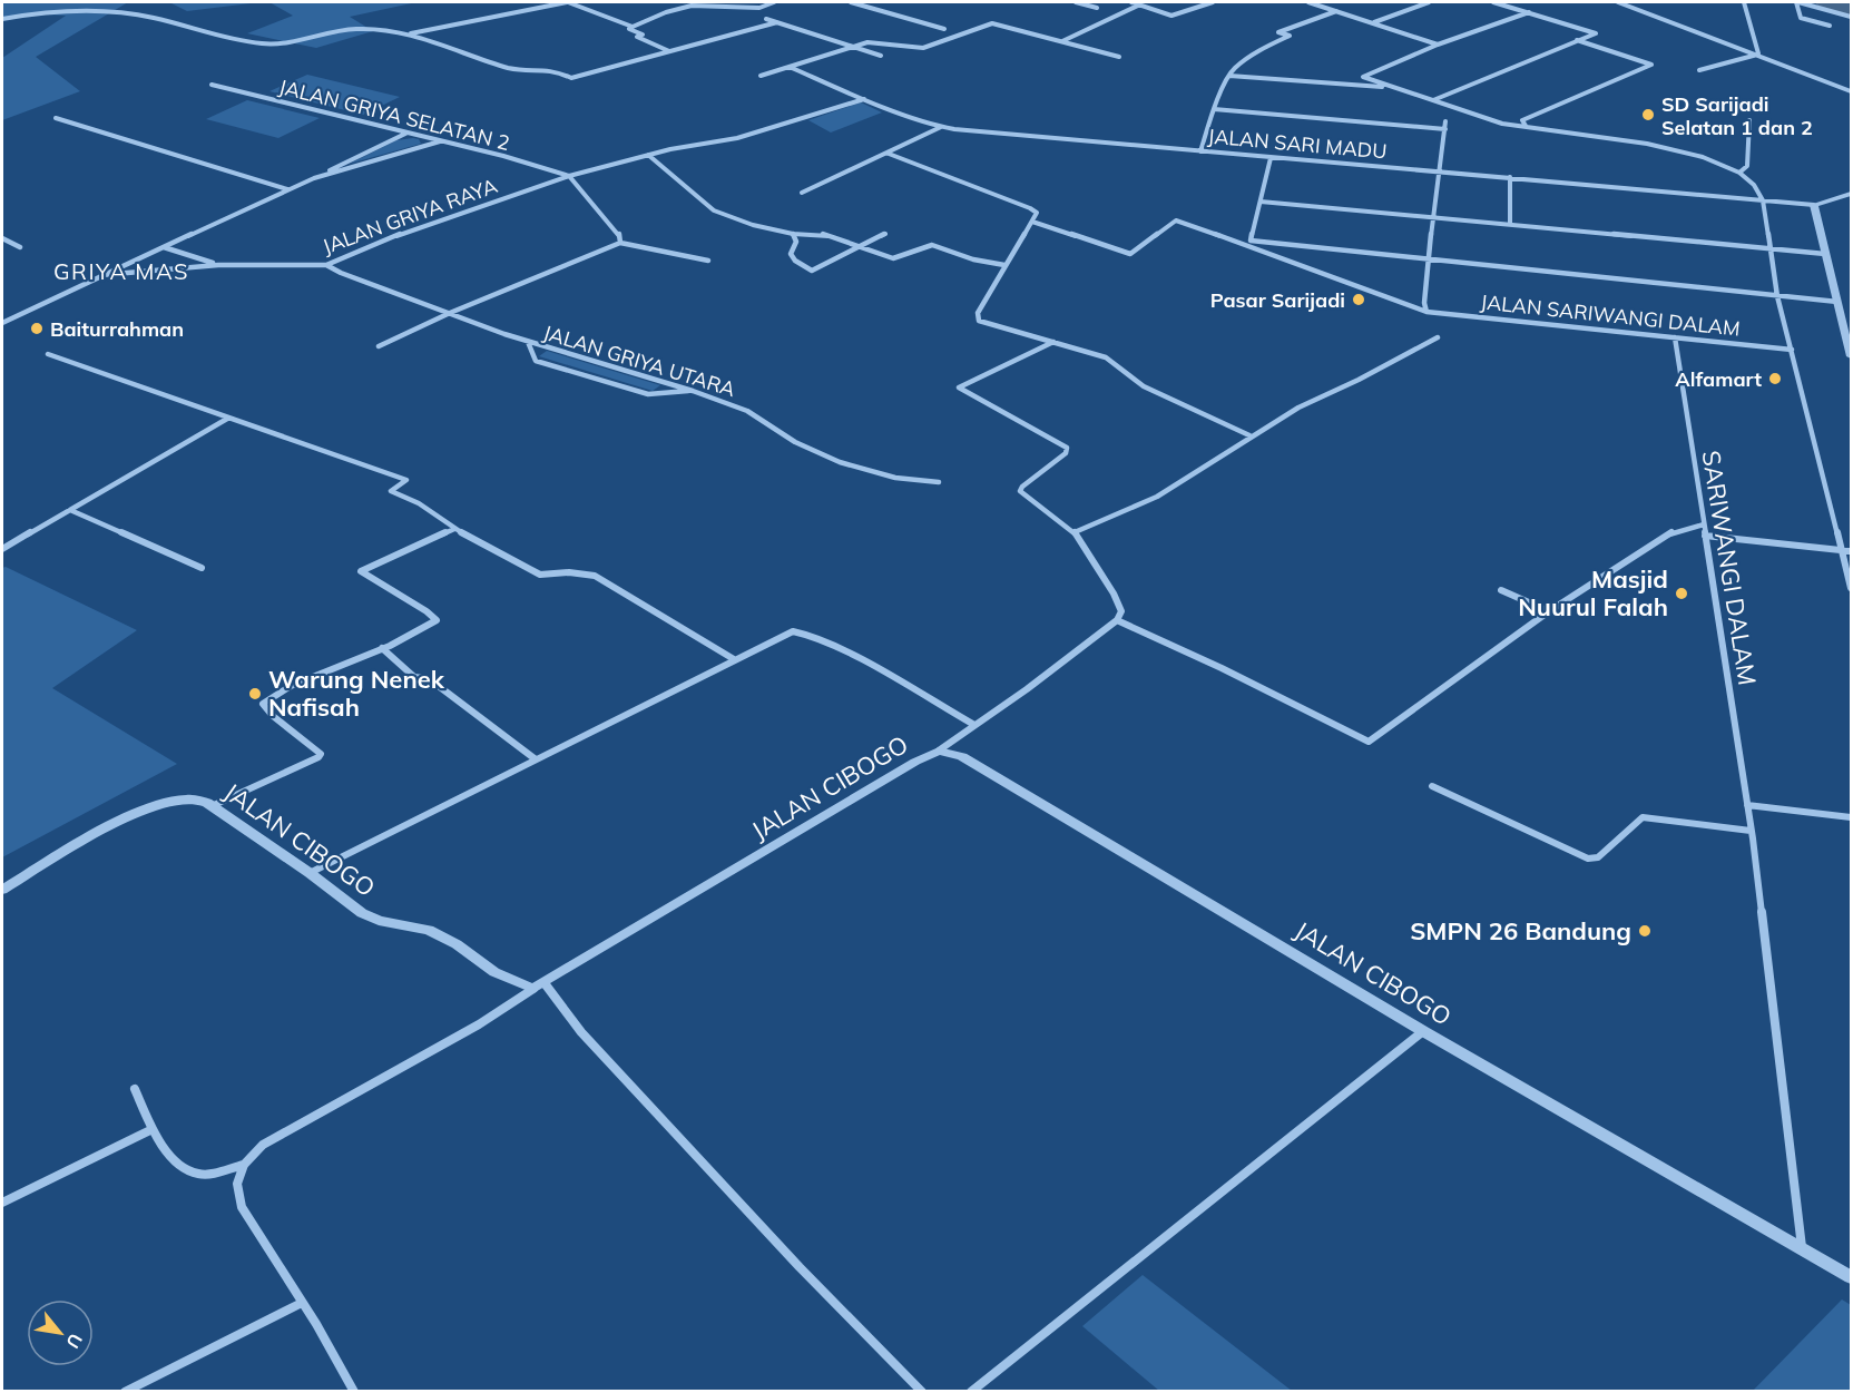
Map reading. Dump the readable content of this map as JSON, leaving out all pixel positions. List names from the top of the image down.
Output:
{
  "streets": {
    "street": [
      "JALAN GRIYA SELATAN 2",
      "JALAN SARI MADU",
      "JALAN GRIYA RAYA",
      "JALAN SARIWANGI DALAM",
      "JALAN GRIYA UTARA",
      "SARIWANGI DALAM",
      "JALAN CIBOGO"
    ]
  },
  "crossings": [
    ["JALAN GRIYA SELATAN 2", "JALAN GRIYA RAYA"],
    ["JALAN SARI MADU", "JALAN GRIYA RAYA"],
    ["JALAN GRIYA RAYA", "JALAN GRIYA UTARA"],
    ["JALAN SARIWANGI DALAM", "SARIWANGI DALAM"],
    ["SARIWANGI DALAM", "JALAN CIBOGO"]
  ],
  "districts": ["GRIYA MAS"],
  "places": [
    "SD Sarijadi Selatan 1 dan 2",
    "Pasar Sarijadi",
    "Baiturrahman",
    "Alfamart",
    "Masjid Nuurul Falah",
    "Warung Nenek Nafisah",
    "SMPN 26 Bandung"
  ],
  "north": "bottom right"
}
